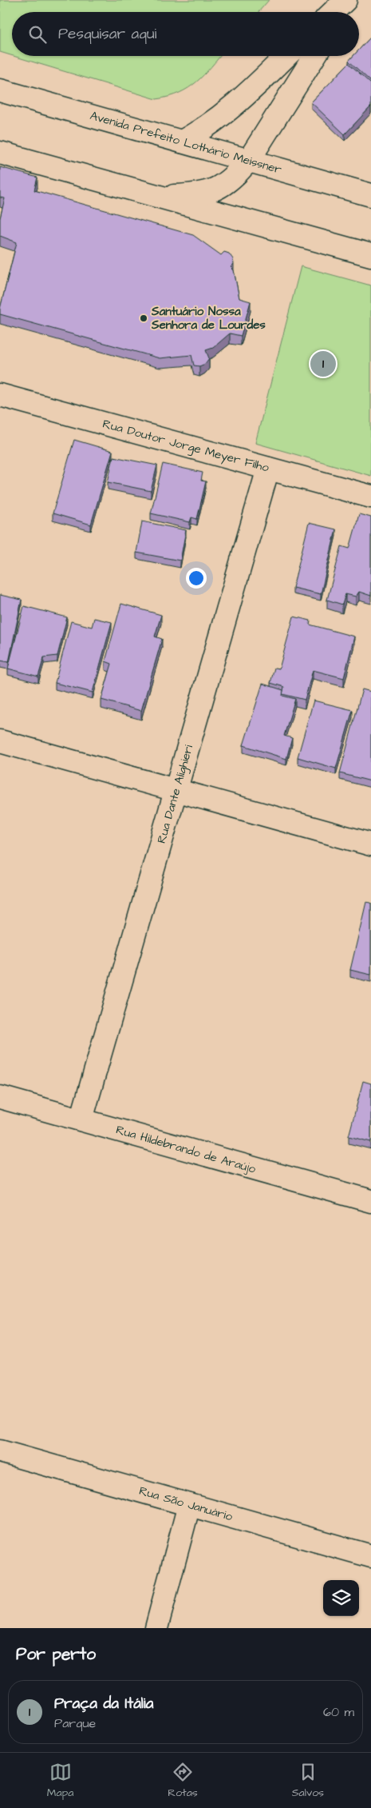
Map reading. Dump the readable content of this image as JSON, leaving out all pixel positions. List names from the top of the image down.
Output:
{
  "streets": {
    "street": [
      "Avenida Prefeito Lothário Meissner",
      "Rua Doutor Jorge Meyer Filho",
      "Rua Dante Alighieri",
      "Rua Hildebrando de Araújo",
      "Rua São Januário"
    ]
  },
  "crossings": [
    ["Rua Doutor Jorge Meyer Filho", "Rua Dante Alighieri"],
    ["Rua Dante Alighieri", "Rua Hildebrando de Araújo"]
  ],
  "places": ["Santuário Nossa Senhora de Lourdes"],
  "page": {
    "search": "Pesquisar aqui",
    "pins": "1",
    "heading": "Por perto",
    "list": [
      {
        "mark": "1",
        "name": "Praça da Itália",
        "note": "Parque",
        "value": "60 m"
      }
    ],
    "nav": ["Mapa", "Rotas", "Salvos"]
  }
}
